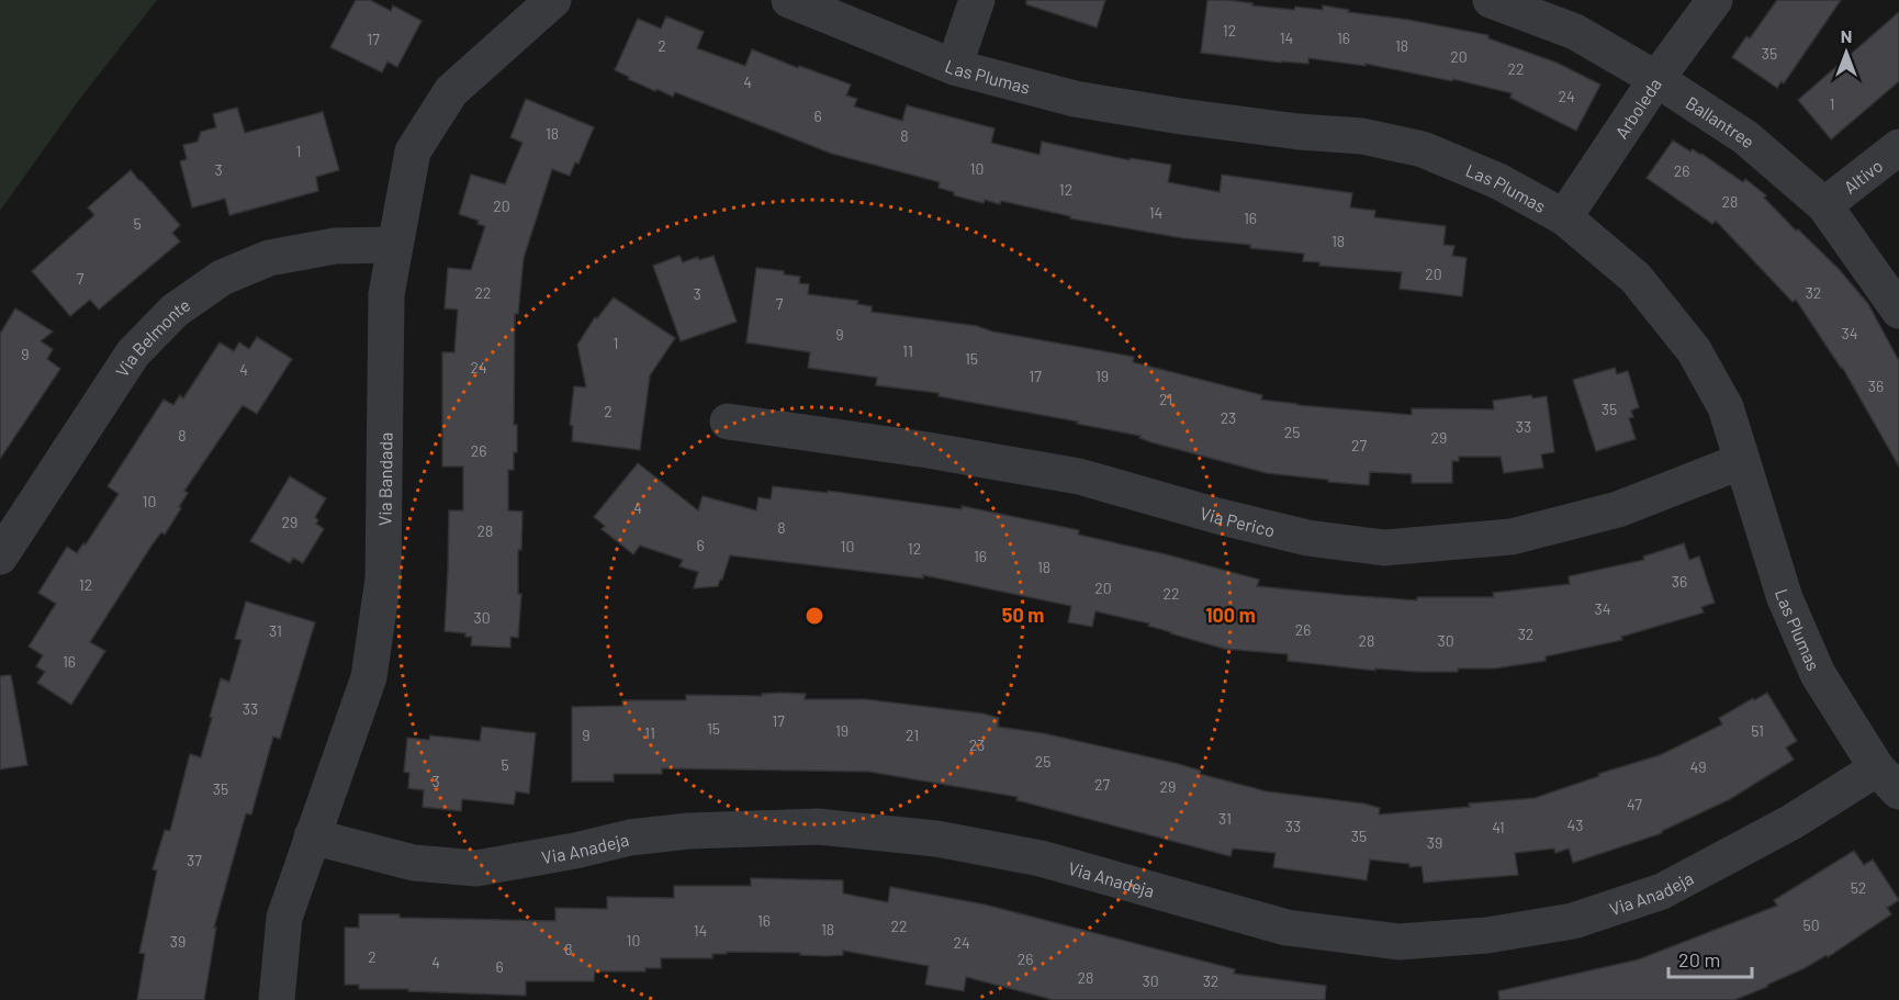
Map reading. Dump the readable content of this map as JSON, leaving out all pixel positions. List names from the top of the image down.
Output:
{
  "streets": {
    "street": [
      "Las Plumas",
      "Arboleda",
      "Ballantree",
      "Altivo",
      "Via Belmonte",
      "Via Bandada",
      "Via Perico",
      "Via Anadeja"
    ]
  },
  "crossings": [
    ["Las Plumas", "Arboleda"],
    ["Las Plumas", "Via Perico"],
    ["Las Plumas", "Via Anadeja"],
    ["Arboleda", "Ballantree"],
    ["Ballantree", "Altivo"],
    ["Via Belmonte", "Via Bandada"],
    ["Via Bandada", "Via Anadeja"]
  ],
  "house_numbers": [
    "12",
    "14",
    "16",
    "17",
    "2",
    "18",
    "35",
    "20",
    "22",
    "4",
    "24",
    "1",
    "6",
    "18",
    "8",
    "1",
    "10",
    "3",
    "26",
    "12",
    "28",
    "20",
    "14",
    "16",
    "5",
    "18",
    "20",
    "7",
    "22",
    "32",
    "3",
    "7",
    "34",
    "9",
    "1",
    "11",
    "9",
    "15",
    "24",
    "4",
    "17",
    "19",
    "36",
    "21",
    "35",
    "2",
    "23",
    "33",
    "25",
    "8",
    "29",
    "27",
    "26",
    "10",
    "4",
    "29",
    "8",
    "28",
    "6",
    "10",
    "12",
    "16",
    "18",
    "36",
    "12",
    "20",
    "22",
    "34",
    "30",
    "26",
    "31",
    "32",
    "28",
    "30",
    "16",
    "33",
    "17",
    "15",
    "19",
    "51",
    "11",
    "9",
    "21",
    "23",
    "25",
    "5",
    "49",
    "3",
    "27",
    "29",
    "35",
    "47",
    "31",
    "43",
    "33",
    "41",
    "35",
    "39",
    "37",
    "52",
    "16",
    "50",
    "22",
    "18",
    "14",
    "10",
    "39",
    "24",
    "8",
    "2",
    "26",
    "4",
    "6",
    "28",
    "30",
    "32"
  ],
  "scale_bar": "20 m",
  "north": "top",
  "rings": ["50 m", "100 m"]
}
